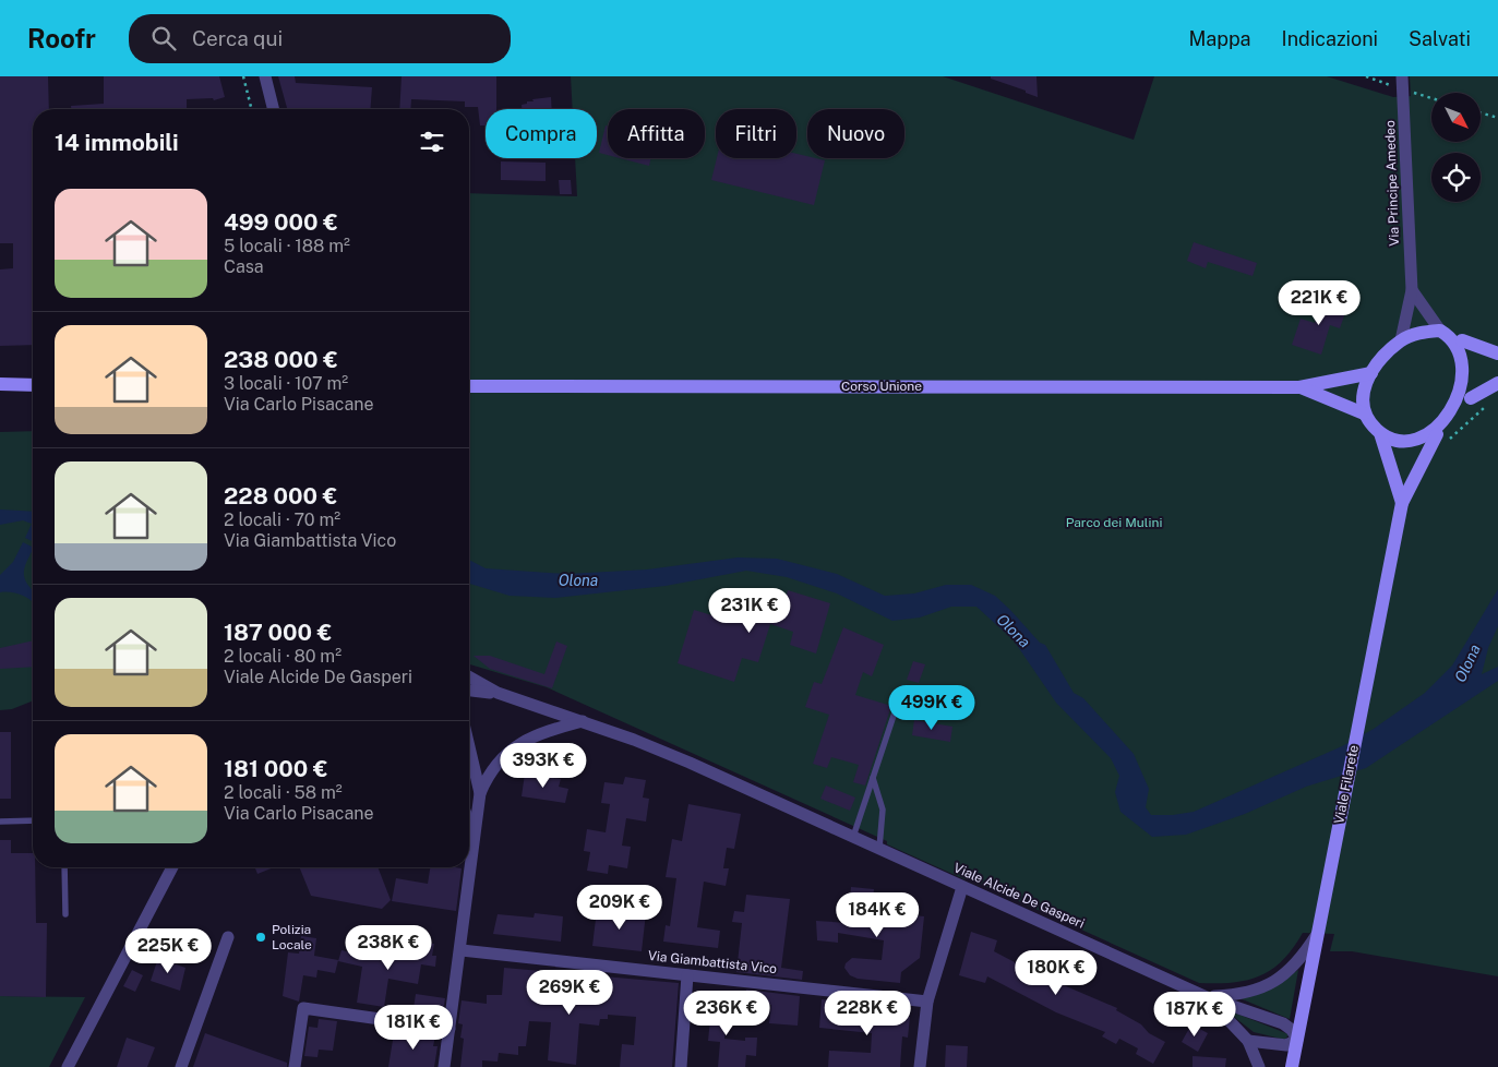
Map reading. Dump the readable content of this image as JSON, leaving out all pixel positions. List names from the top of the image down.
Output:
{
  "streets": {
    "street": [
      "Via Principe Amedeo",
      "Corso Unione",
      "Viale Filarete",
      "Viale Alcide De Gasperi",
      "Via Giambattista Vico"
    ]
  },
  "crossings": [
    ["Via Principe Amedeo", "Corso Unione"],
    ["Via Principe Amedeo", "Viale Filarete"],
    ["Corso Unione", "Viale Filarete"],
    ["Viale Filarete", "Viale Alcide De Gasperi"]
  ],
  "water": ["Olona"],
  "parks": ["Parco dei Mulini"],
  "places": ["Polizia Locale"],
  "north": "bottom right",
  "page": {
    "header": "Roofr",
    "search": "Cerca qui",
    "nav": ["Mappa", "Indicazioni", "Salvati"],
    "chip": [
      "Compra",
      "Affitta",
      "Filtri",
      "Nuovo"
    ],
    "heading": "14 immobili",
    "list": [
      {
        "name": "499 000 €",
        "note": "5 locali · 188 m² · Casa"
      },
      {
        "name": "238 000 €",
        "note": "3 locali · 107 m² · Via Carlo Pisacane"
      },
      {
        "name": "228 000 €",
        "note": "2 locali · 70 m² · Via Giambattista Vico"
      },
      {
        "name": "187 000 €",
        "note": "2 locali · 80 m² · Viale Alcide De Gasperi"
      },
      {
        "name": "181 000 €",
        "note": "2 locali · 58 m² · Via Carlo Pisacane"
      }
    ],
    "price": [
      "221K €",
      "231K €",
      "499K €",
      "393K €",
      "209K €",
      "184K €",
      "238K €",
      "225K €",
      "180K €",
      "269K €",
      "236K €",
      "228K €",
      "187K €",
      "181K €"
    ]
  }
}
